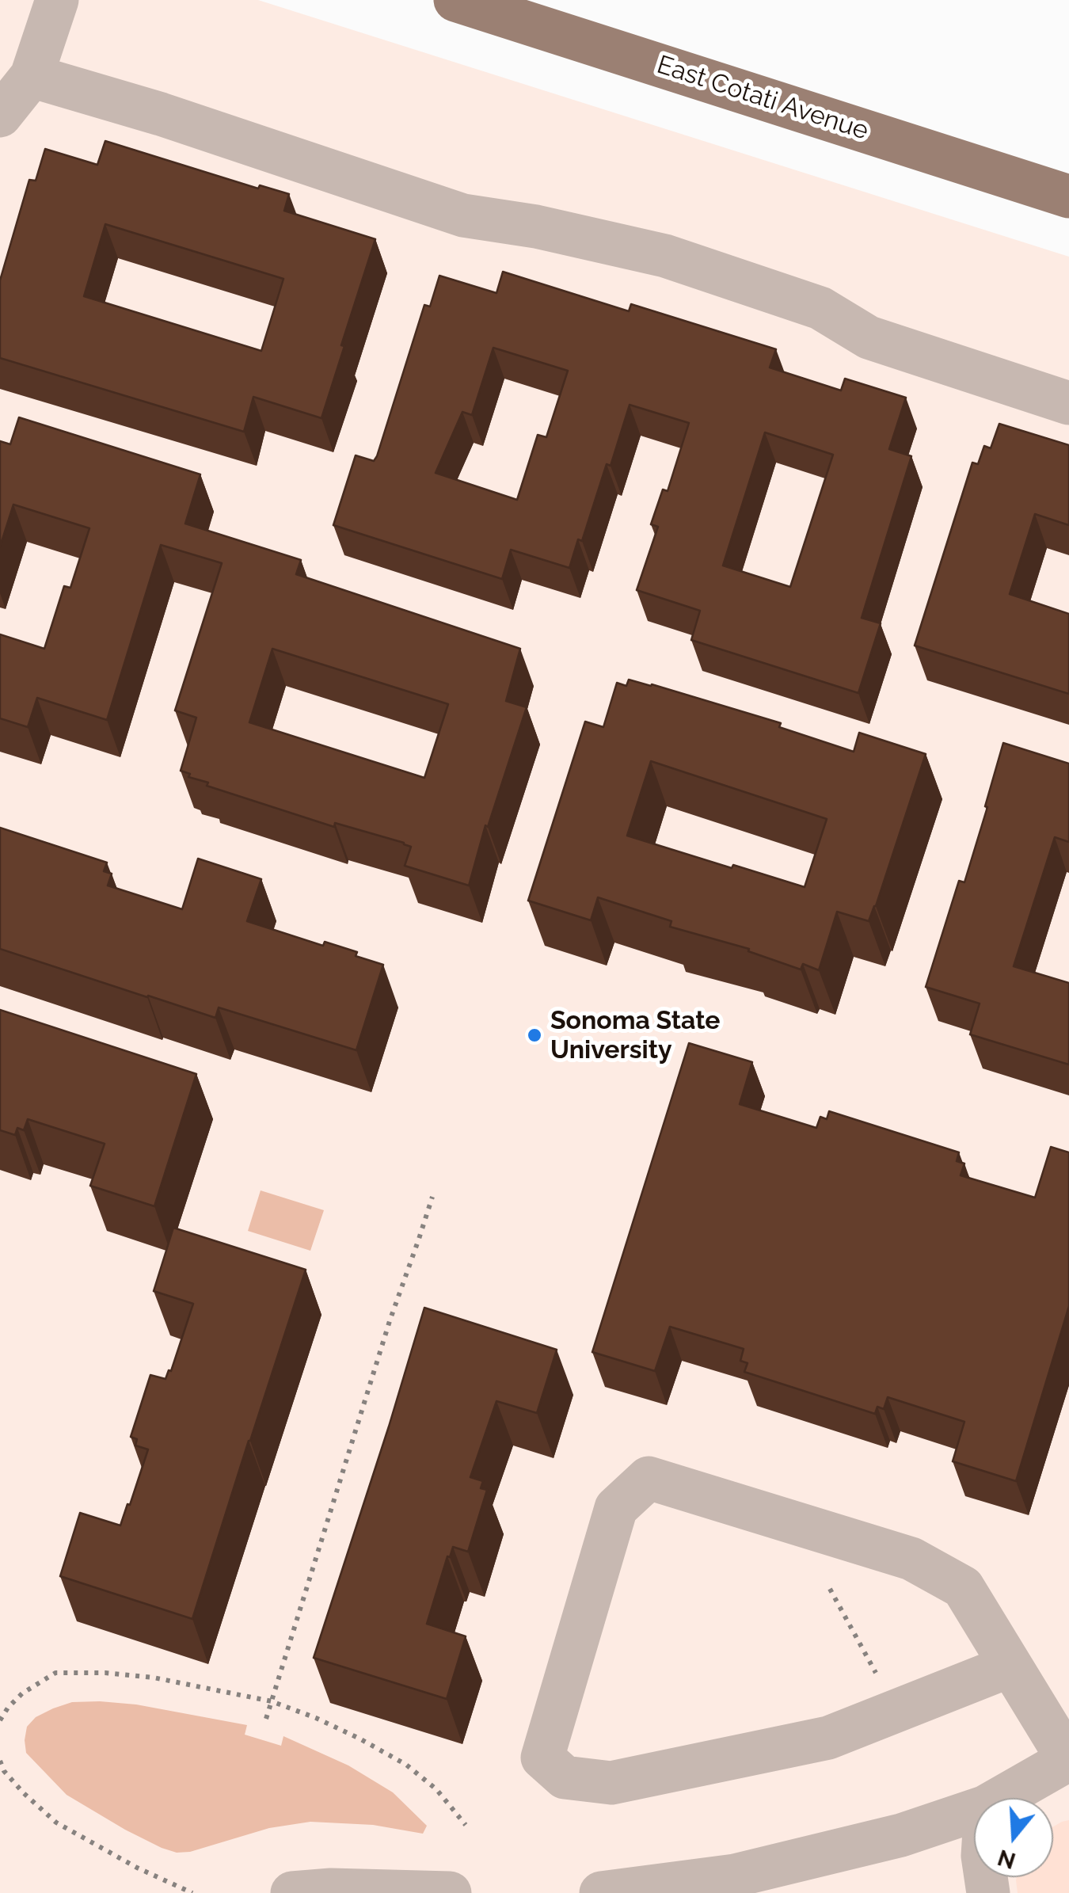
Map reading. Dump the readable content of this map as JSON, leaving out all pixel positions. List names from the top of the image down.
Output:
{
  "streets": {
    "main road": ["East Cotati Avenue"]
  },
  "places": ["Sonoma State University"],
  "north": "bottom"
}
